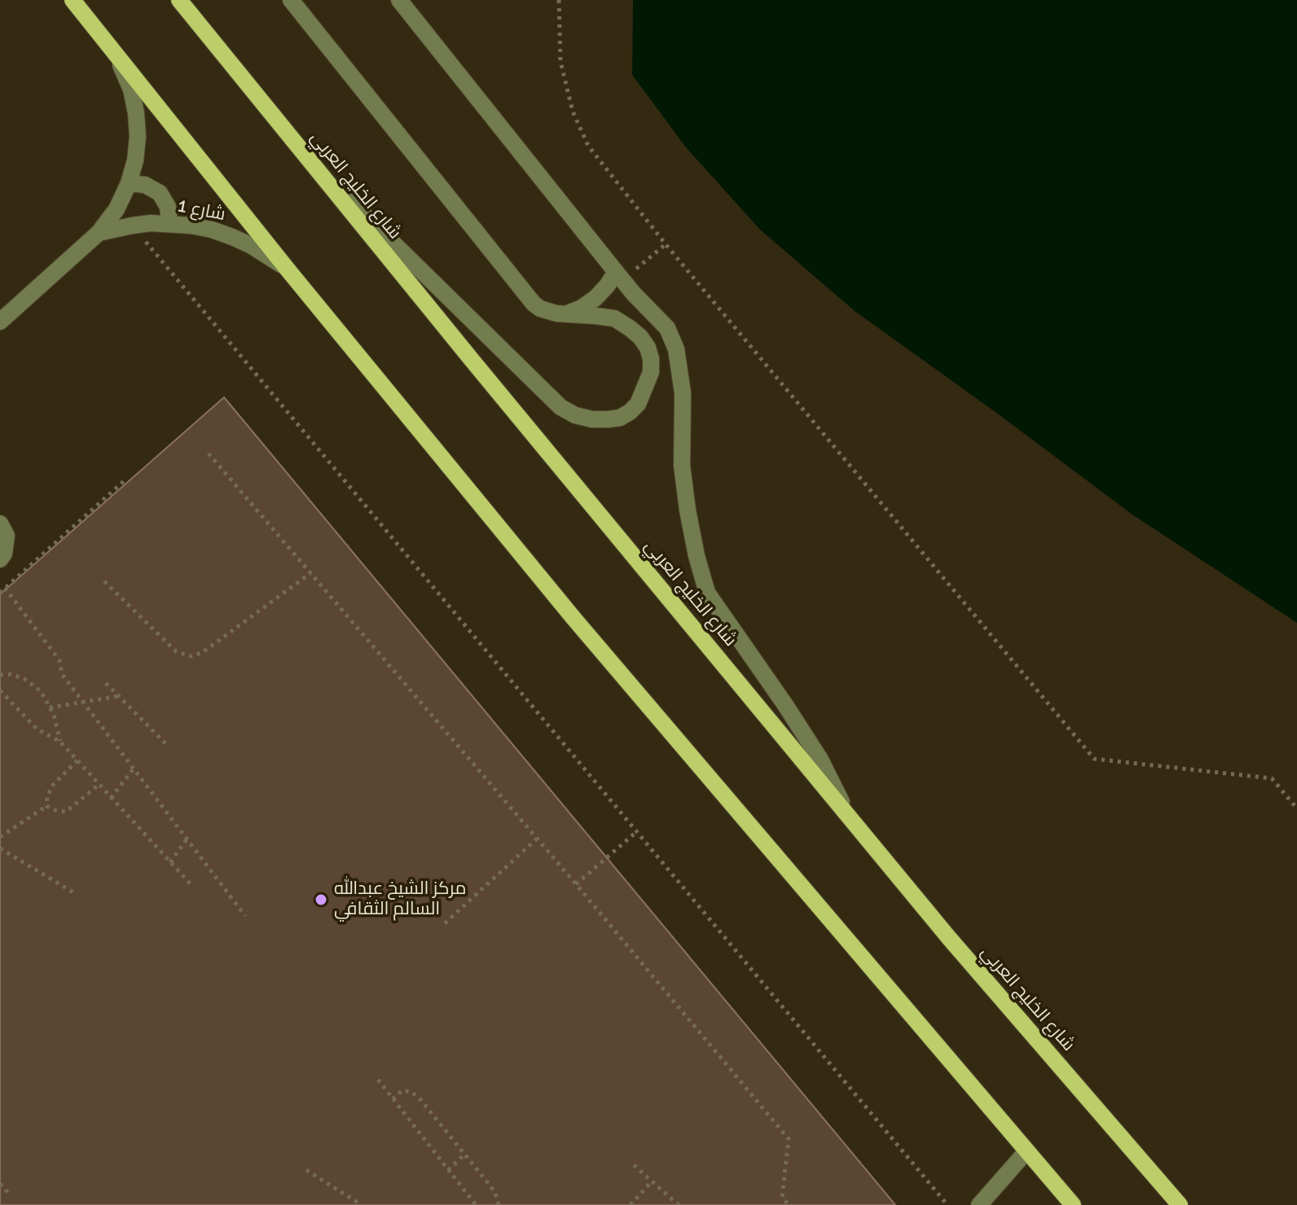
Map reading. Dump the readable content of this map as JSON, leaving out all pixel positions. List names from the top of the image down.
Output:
{
  "streets": {
    "main road": ["شارع الخليج العربي"],
    "street": ["شارع 1"]
  },
  "places": ["مركز الشيخ عبدالله السالم الثقافي"]
}
